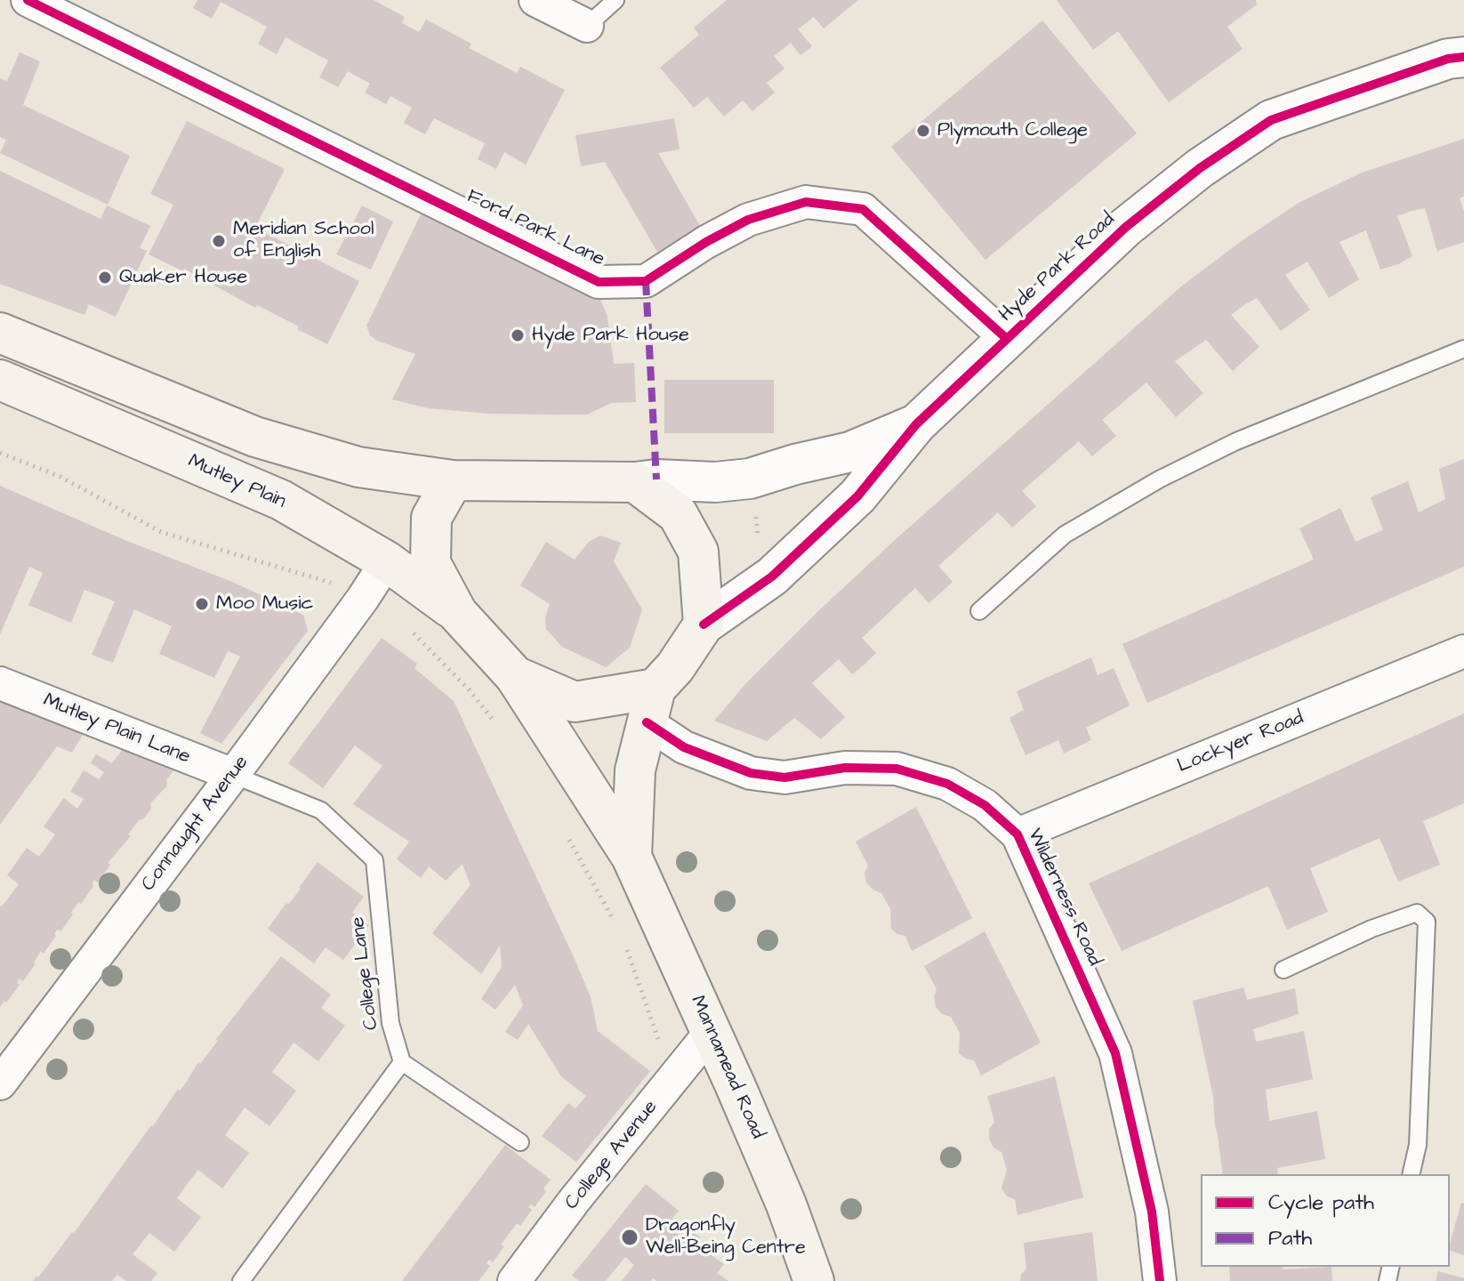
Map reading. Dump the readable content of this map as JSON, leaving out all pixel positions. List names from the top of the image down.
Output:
{
  "streets": {
    "main road": ["Mutley Plain", "Mannamead Road"],
    "street": [
      "Ford Park Lane",
      "Hyde Park Road",
      "Mutley Plain Lane",
      "Lockyer Road",
      "Connaught Avenue",
      "Wilderness Road",
      "College Avenue"
    ],
    "lane": ["College Lane"]
  },
  "crossings": [
    ["Ford Park Lane", "Hyde Park Road"],
    ["Mutley Plain", "Connaught Avenue"],
    ["Mutley Plain Lane", "Connaught Avenue"],
    ["Mutley Plain Lane", "College Lane"],
    ["Lockyer Road", "Wilderness Road"],
    ["Connaught Avenue", "College Lane"],
    ["Wilderness Road", "Mannamead Road"],
    ["Mannamead Road", "College Avenue"]
  ],
  "places": [
    "Plymouth College",
    "Meridian School of English",
    "Quaker House",
    "Hyde Park House",
    "Moo Music",
    "Dragonfly Well-Being Centre"
  ],
  "legend": ["Cycle path", "Path"]
}
